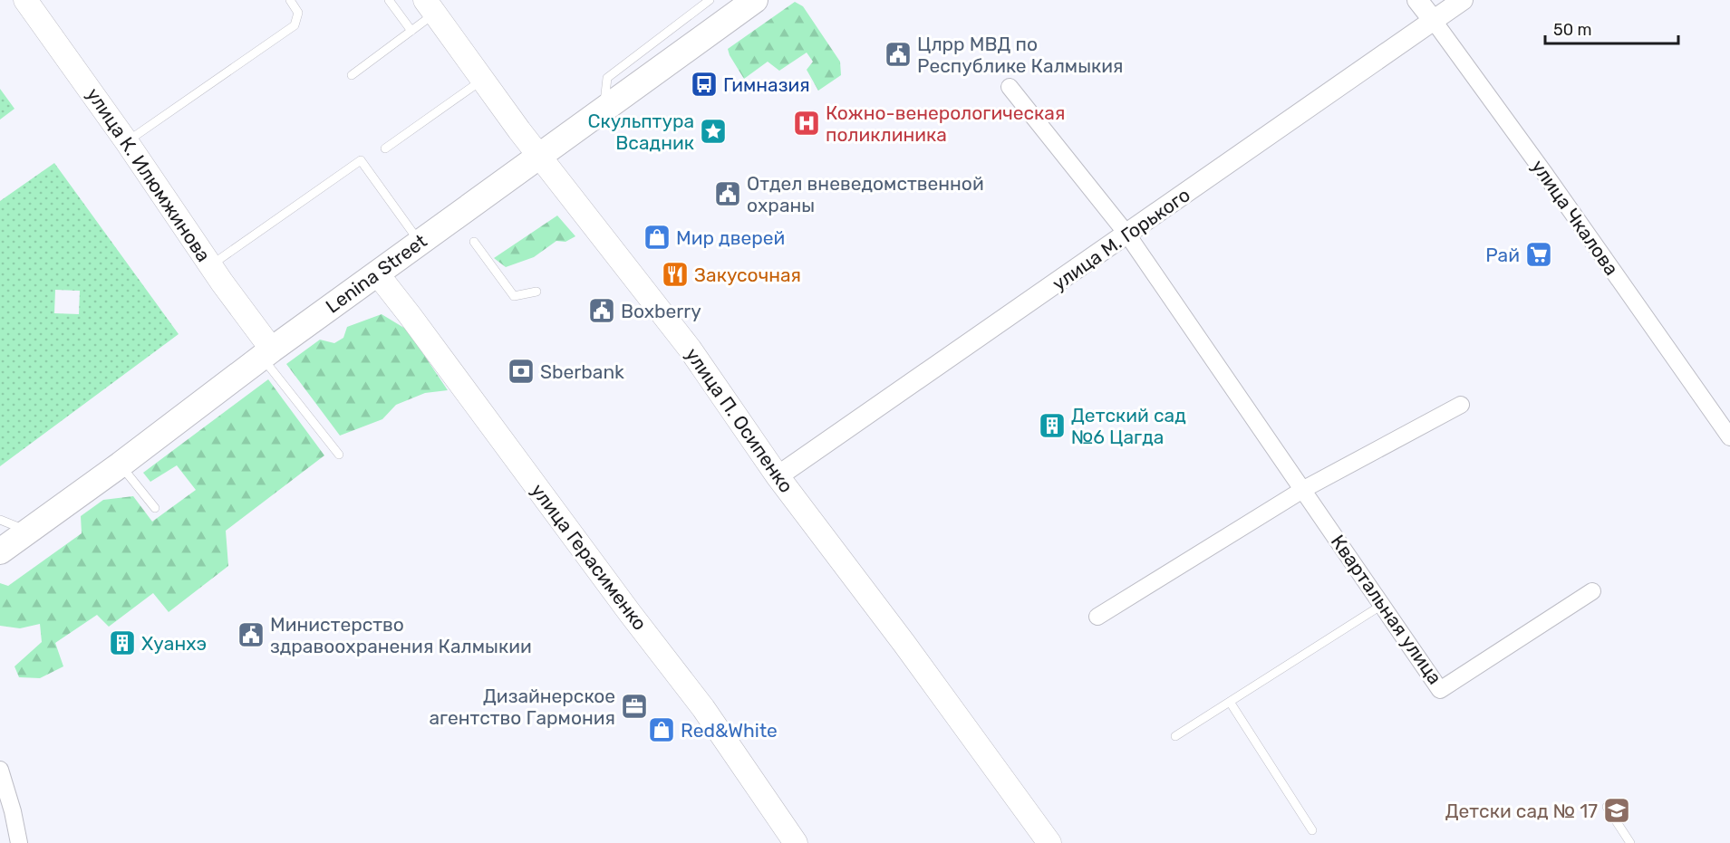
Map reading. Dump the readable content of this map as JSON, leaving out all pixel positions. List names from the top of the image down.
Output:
{
  "streets": {
    "main road": [
      "улица К. Илюмжинова",
      "Lenina Street",
      "улица П. Осипенко",
      "улица Герасименко"
    ],
    "street": ["улица Чкалова", "улица М. Горького", "Квартальная улица"]
  },
  "crossings": [
    ["улица К. Илюмжинова", "Lenina Street"],
    ["улица Чкалова", "улица М. Горького"],
    ["улица М. Горького", "улица П. Осипенко"],
    ["улица М. Горького", "Квартальная улица"],
    ["Lenina Street", "улица П. Осипенко"],
    ["Lenina Street", "улица Герасименко"]
  ],
  "places": {
    "public building": [
      "Цлрр МВД по Республике Калмыкия",
      "Отдел вневедомственной охраны",
      "Boxberry",
      "Министерство здравоохранения Калмыкии"
    ],
    "bus stop": ["Гимназия"],
    "hospital": ["Кожно-венерологическая поликлиника"],
    "place": ["Скульптура Всадник"],
    "shop": ["Мир дверей", "Red&White"],
    "supermarket": ["Рай"],
    "restaurant": ["Закусoчная"],
    "bank": ["Sberbank"],
    "building": ["Детский сад №6 Цагда", "Хуанхэ"],
    "office": ["Дизайнерское агентство Гармония"],
    "school or university": ["Детски сад № 17"]
  },
  "scale_bar": "50 m"
}
